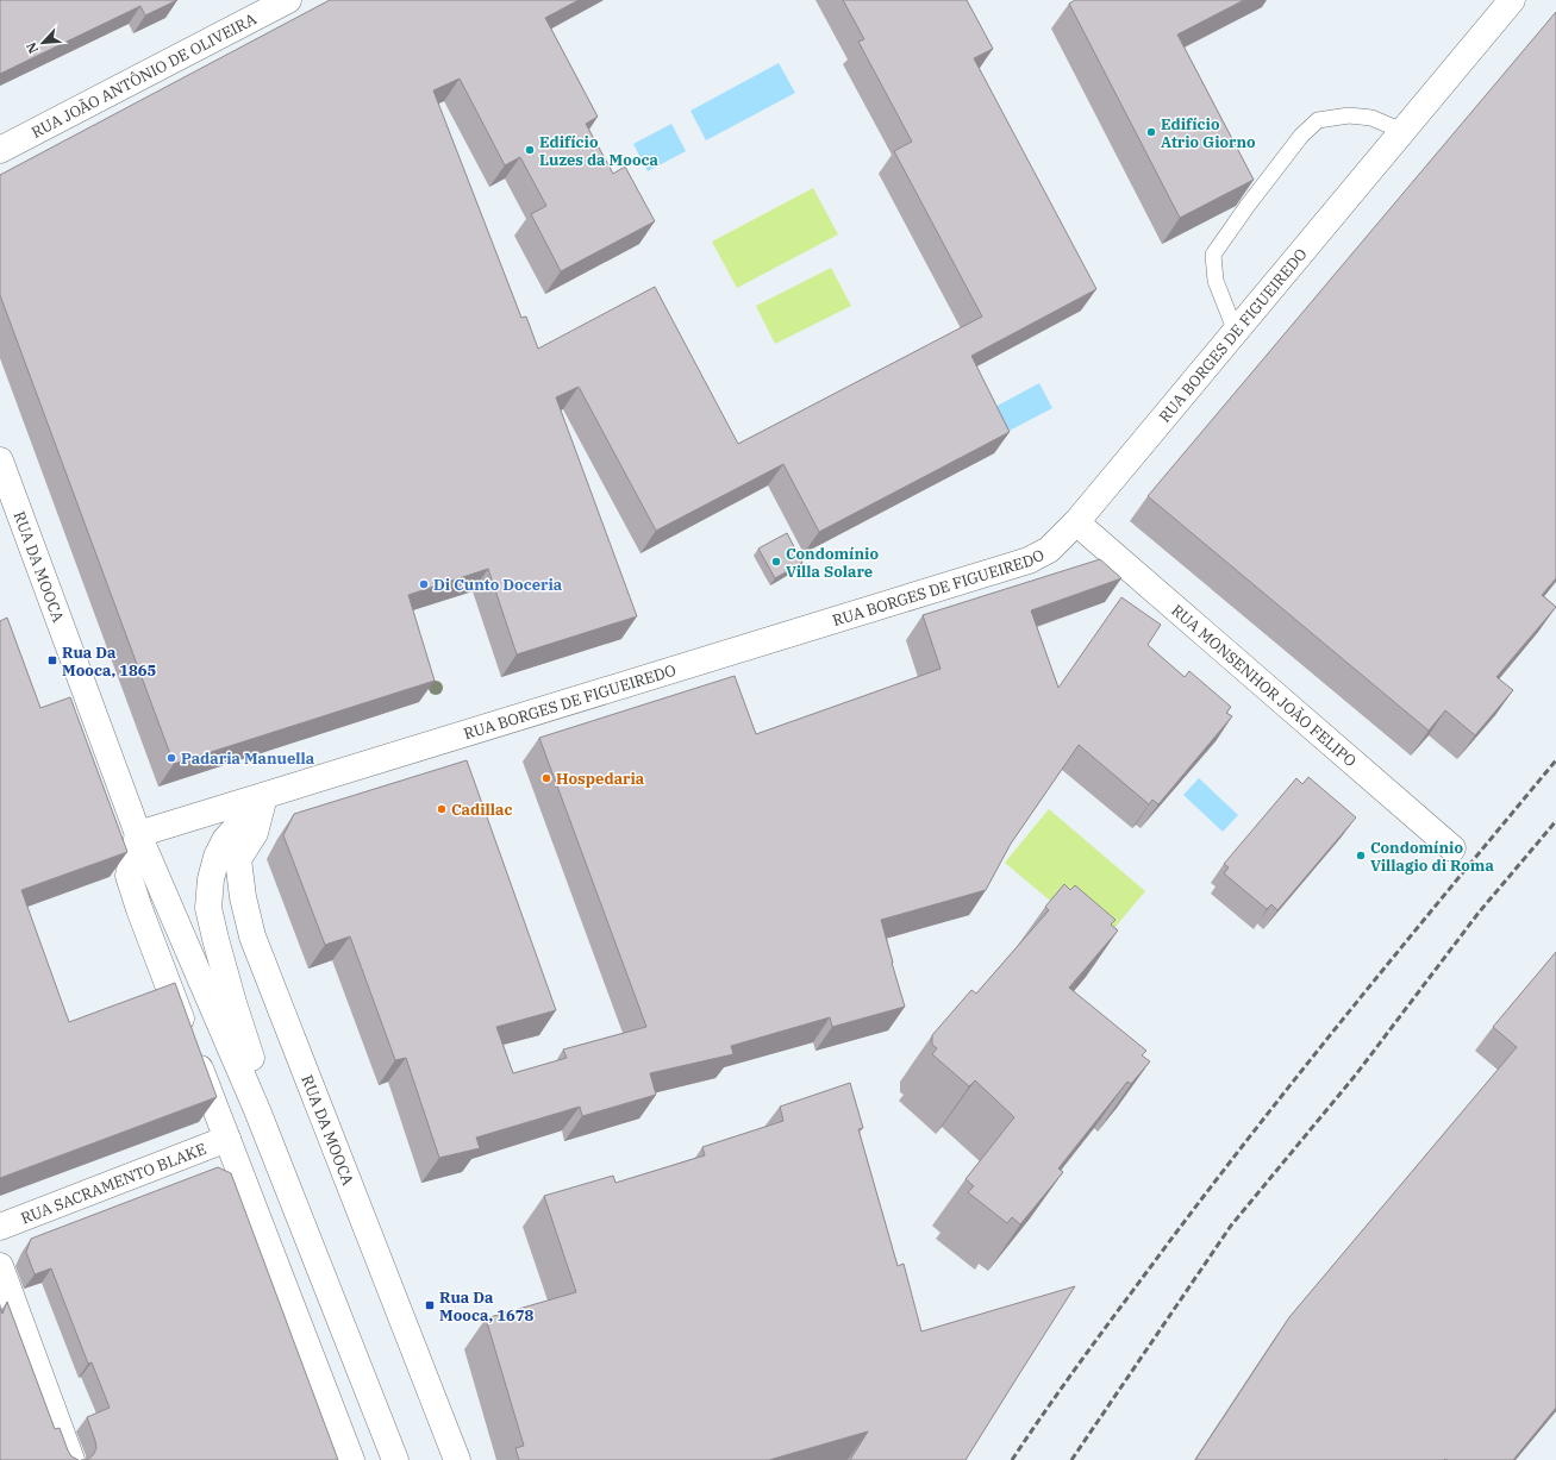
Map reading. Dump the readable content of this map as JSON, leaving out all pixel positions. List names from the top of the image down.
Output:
{
  "streets": {
    "street": [
      "RUA JOÃO ANTÔNIO DE OLIVEIRA",
      "RUA BORGES DE FIGUEIREDO",
      "RUA DA MOOCA",
      "RUA MONSENHOR JOÃO FELIPO",
      "RUA SACRAMENTO BLAKE"
    ]
  },
  "crossings": [
    ["RUA BORGES DE FIGUEIREDO", "RUA DA MOOCA"],
    ["RUA BORGES DE FIGUEIREDO", "RUA MONSENHOR JOÃO FELIPO"]
  ],
  "places": {
    "other": [
      "Edifício Atrio Giorno",
      "Edifício Luzes da Mooca",
      "Condomínio Villa Solare",
      "Di Cunto Doceria",
      "Padaria Manuella",
      "Hospedaria",
      "Cadillac",
      "Condomínio Villagio di Roma"
    ],
    "transit": ["Rua Da Mooca, 1865", "Rua Da Mooca, 1678"]
  },
  "north": "bottom left"
}
